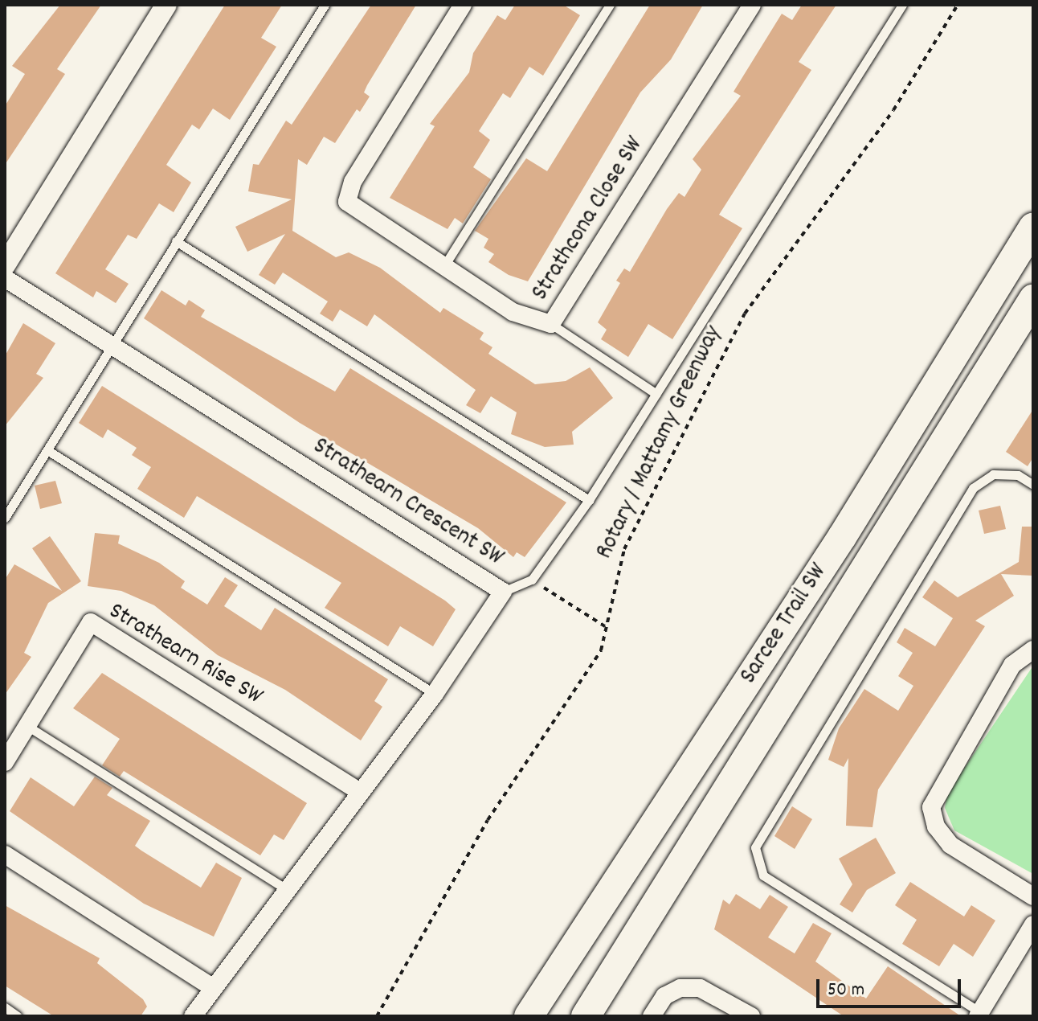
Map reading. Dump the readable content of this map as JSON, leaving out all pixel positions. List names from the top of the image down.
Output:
{
  "streets": {
    "highway": ["Sarcee Trail SW"],
    "street": ["Strathcona Close SW", "Strathearn Crescent SW", "Strathearn Rise SW"],
    "path": ["Rotary / Mattamy Greenway"]
  },
  "crossings": [
    ["Strathearn Crescent SW", "Strathearn Rise SW"]
  ],
  "scale_bar": "50 m"
}
